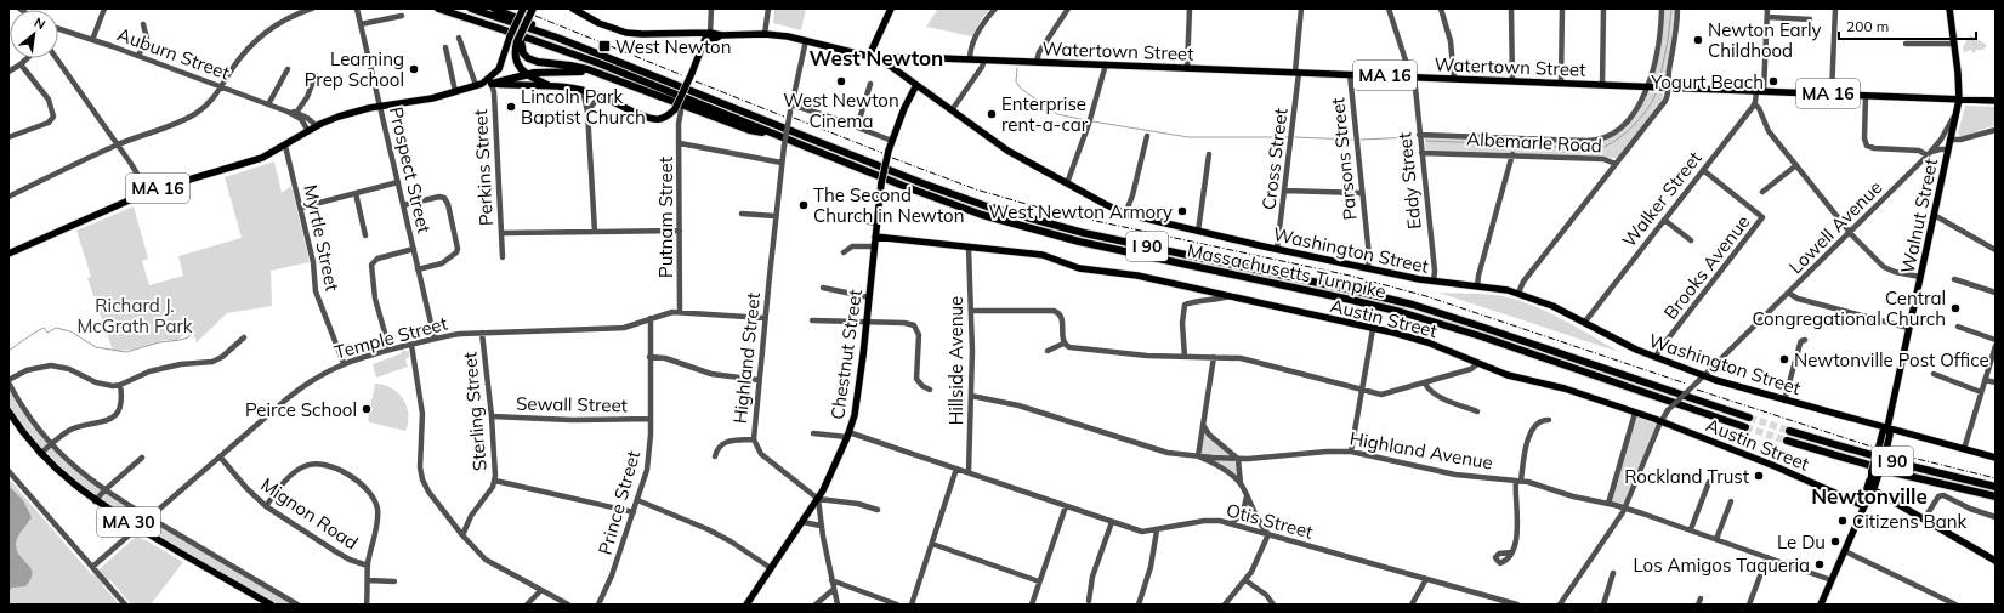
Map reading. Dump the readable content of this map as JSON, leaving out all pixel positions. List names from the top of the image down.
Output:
{
  "streets": {
    "highway": ["I 90", "Massachusetts Turnpike"],
    "main road": [
      "Watertown Street",
      "MA 16",
      "Walnut Street",
      "Washington Street",
      "Austin Street",
      "Chestnut Street",
      "MA 30"
    ],
    "street": [
      "Auburn Street",
      "Albemarle Road",
      "Cross Street",
      "Parsons Street",
      "Perkins Street",
      "Prospect Street",
      "Eddy Street",
      "Walker Street",
      "Putnam Street",
      "Lowell Avenue",
      "Myrtle Street",
      "Brooks Avenue",
      "Temple Street",
      "Highland Street",
      "Hillside Avenue",
      "Sewall Street",
      "Sterling Street",
      "Highland Avenue",
      "Prince Street",
      "Mignon Road",
      "Otis Street"
    ]
  },
  "crossings": [
    ["Watertown Street", "Albemarle Road"],
    ["Watertown Street", "Cross Street"],
    ["Watertown Street", "Parsons Street"],
    ["Watertown Street", "Eddy Street"],
    ["Watertown Street", "Walnut Street"],
    ["Watertown Street", "Washington Street"],
    ["Auburn Street", "MA 16"],
    ["MA 16", "Perkins Street"],
    ["MA 16", "Prospect Street"],
    ["MA 16", "Myrtle Street"],
    ["Albemarle Road", "Eddy Street"],
    ["Cross Street", "Washington Street"],
    ["Parsons Street", "Washington Street"],
    ["Prospect Street", "Temple Street"],
    ["Eddy Street", "Washington Street"],
    ["Walker Street", "Washington Street"],
    ["Walker Street", "Brooks Avenue"],
    ["Walnut Street", "Lowell Avenue"],
    ["Walnut Street", "Washington Street"],
    ["Walnut Street", "Austin Street"],
    ["Walnut Street", "Highland Avenue"],
    ["Putnam Street", "Temple Street"],
    ["Lowell Avenue", "Washington Street"],
    ["Lowell Avenue", "Austin Street"],
    ["Lowell Avenue", "Highland Avenue"],
    ["Myrtle Street", "Temple Street"],
    ["Washington Street", "Brooks Avenue"],
    ["Washington Street", "Chestnut Street"],
    ["Washington Street", "Highland Street"],
    ["Austin Street", "Chestnut Street"],
    ["Austin Street", "Hillside Avenue"],
    ["Temple Street", "Highland Street"],
    ["Temple Street", "Sterling Street"],
    ["Temple Street", "Prince Street"],
    ["Temple Street", "Mignon Road"],
    ["Temple Street", "MA 30"],
    ["Chestnut Street", "Highland Street"],
    ["Chestnut Street", "Otis Street"],
    ["Hillside Avenue", "Highland Avenue"],
    ["Hillside Avenue", "Otis Street"],
    ["Sewall Street", "Sterling Street"],
    ["Sewall Street", "Prince Street"]
  ],
  "districts": ["West Newton", "Newtonville"],
  "parks": ["Richard J. McGrath Park"],
  "places": {
    "other": [
      "Newton Early Childhood",
      "Learning Prep School",
      "West Newton Cinema",
      "Yogurt Beach",
      "Lincoln Park Baptist Church",
      "Enterprise rent-a-car",
      "The Second Church in Newton",
      "West Newton Armory",
      "Central Congregational Church",
      "Newtonville Post Office",
      "Peirce School",
      "Rockland Trust",
      "Citizens Bank",
      "Le Du",
      "Los Amigos Taqueria"
    ],
    "transit": ["West Newton"]
  },
  "scale_bar": "200 m",
  "north": "top right"
}
